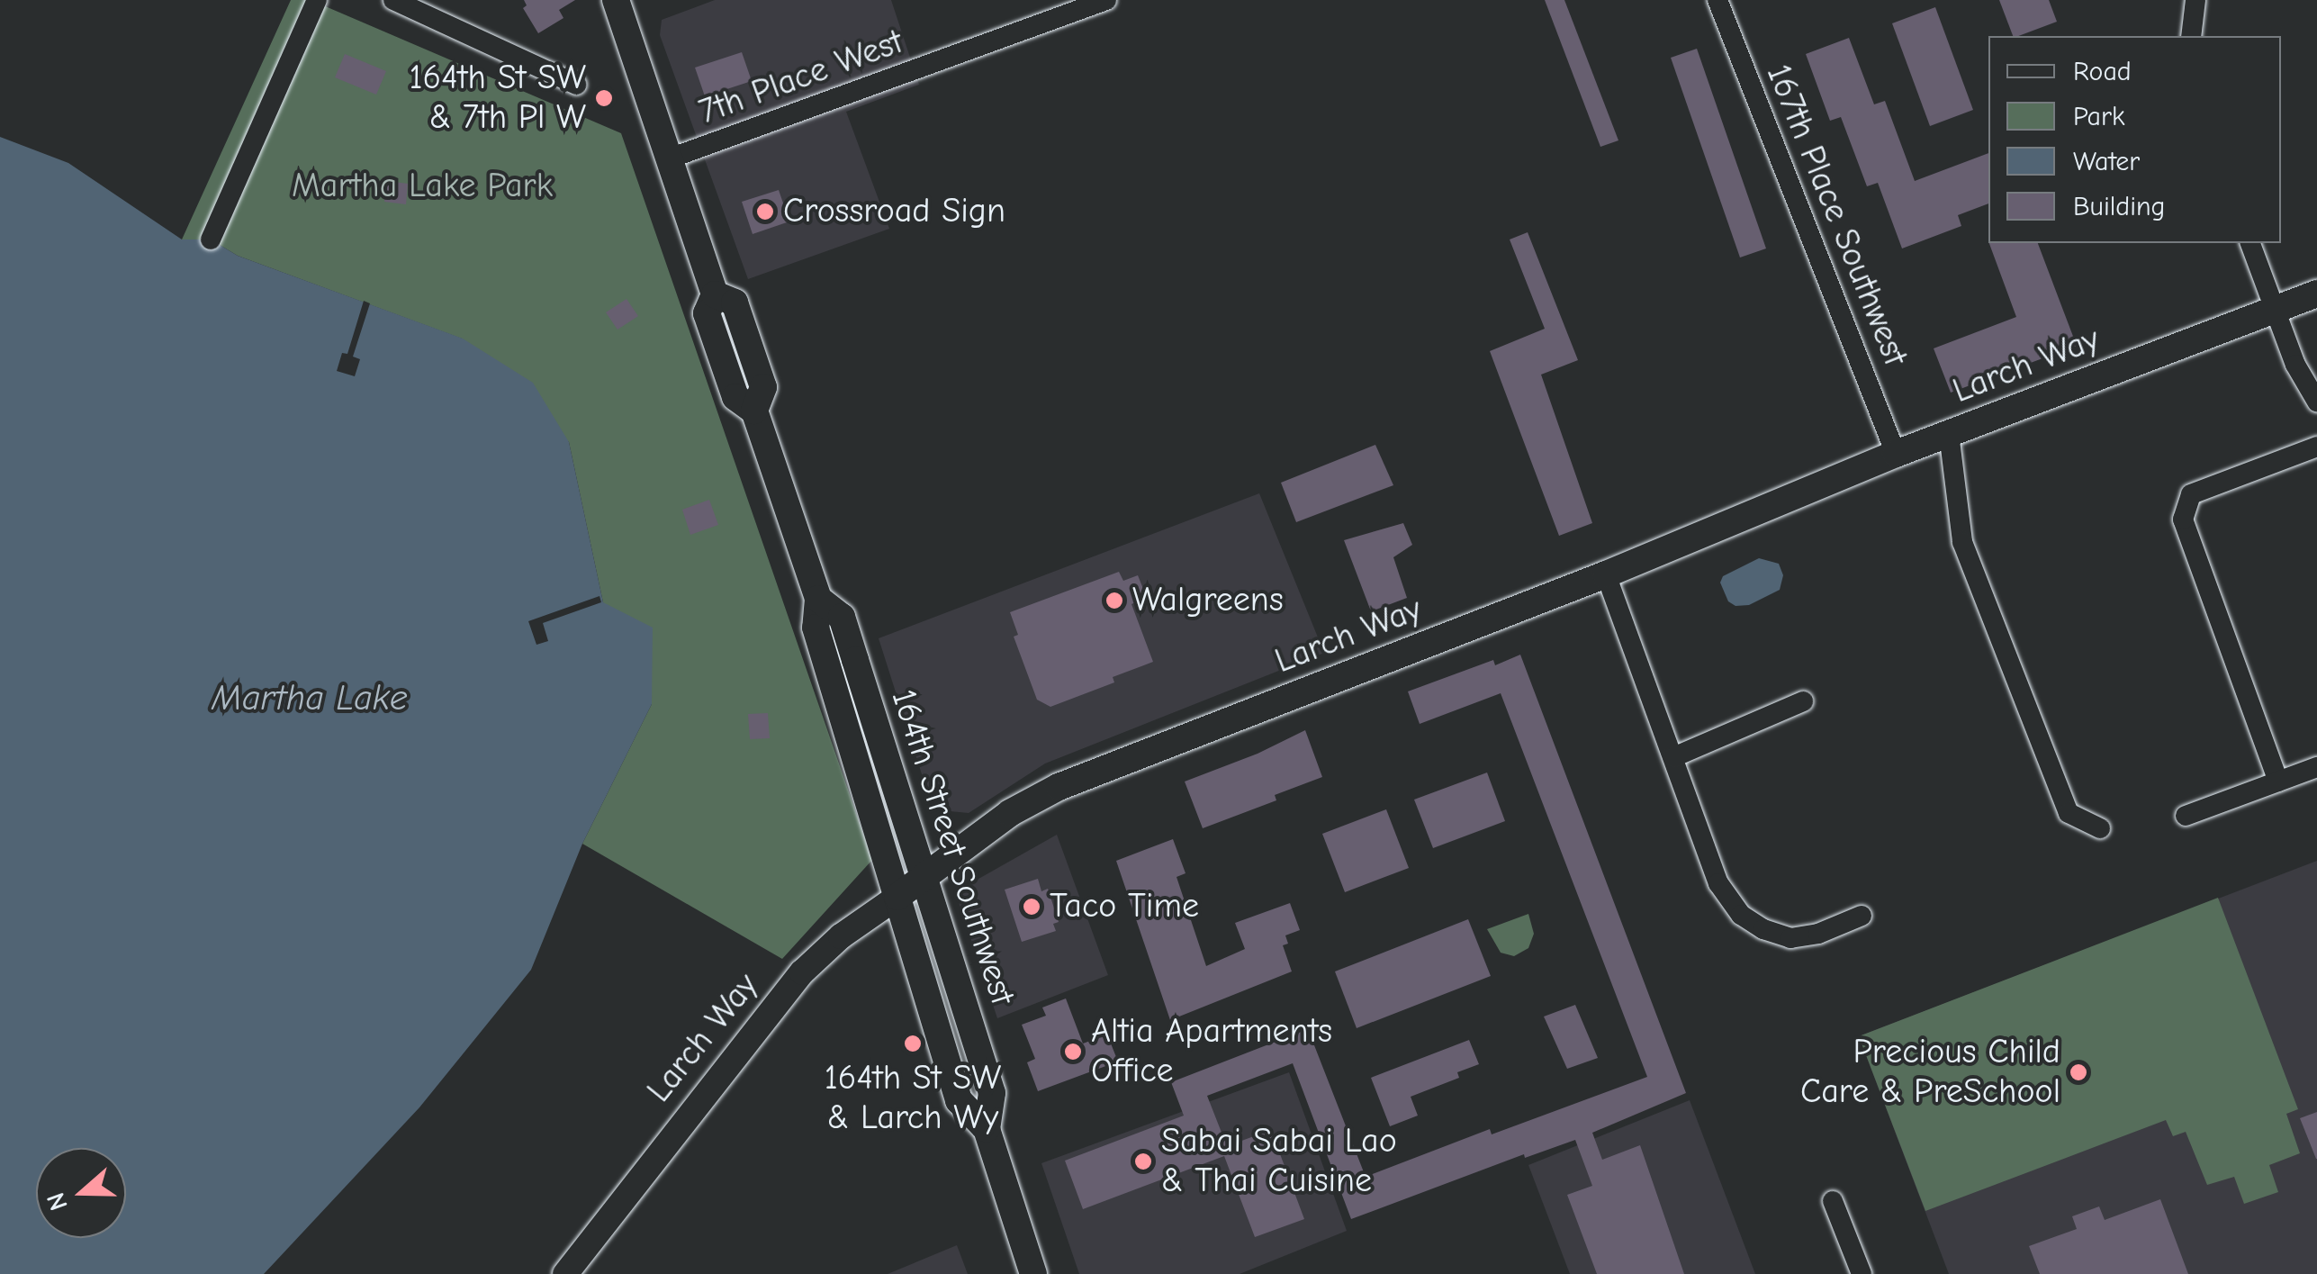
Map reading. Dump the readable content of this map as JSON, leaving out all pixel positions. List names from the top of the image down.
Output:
{
  "streets": {
    "main road": ["Larch Way", "164th Street Southwest"],
    "street": ["7th Place West", "167th Place Southwest"]
  },
  "crossings": [
    ["7th Place West", "164th Street Southwest"],
    ["167th Place Southwest", "Larch Way"],
    ["Larch Way", "164th Street Southwest"]
  ],
  "water": ["Martha Lake"],
  "parks": ["Martha Lake Park"],
  "places": [
    "164th St SW & 7th Pl W",
    "Crossroad Sign",
    "Walgreens",
    "Taco Time",
    "164th St SW & Larch Wy",
    "Altia Apartments Office",
    "Precious Child Care & PreSchool",
    "Sabai Sabai Lao & Thai Cuisine"
  ],
  "legend": [
    "Road",
    "Park",
    "Water",
    "Building"
  ],
  "north": "left"
}
